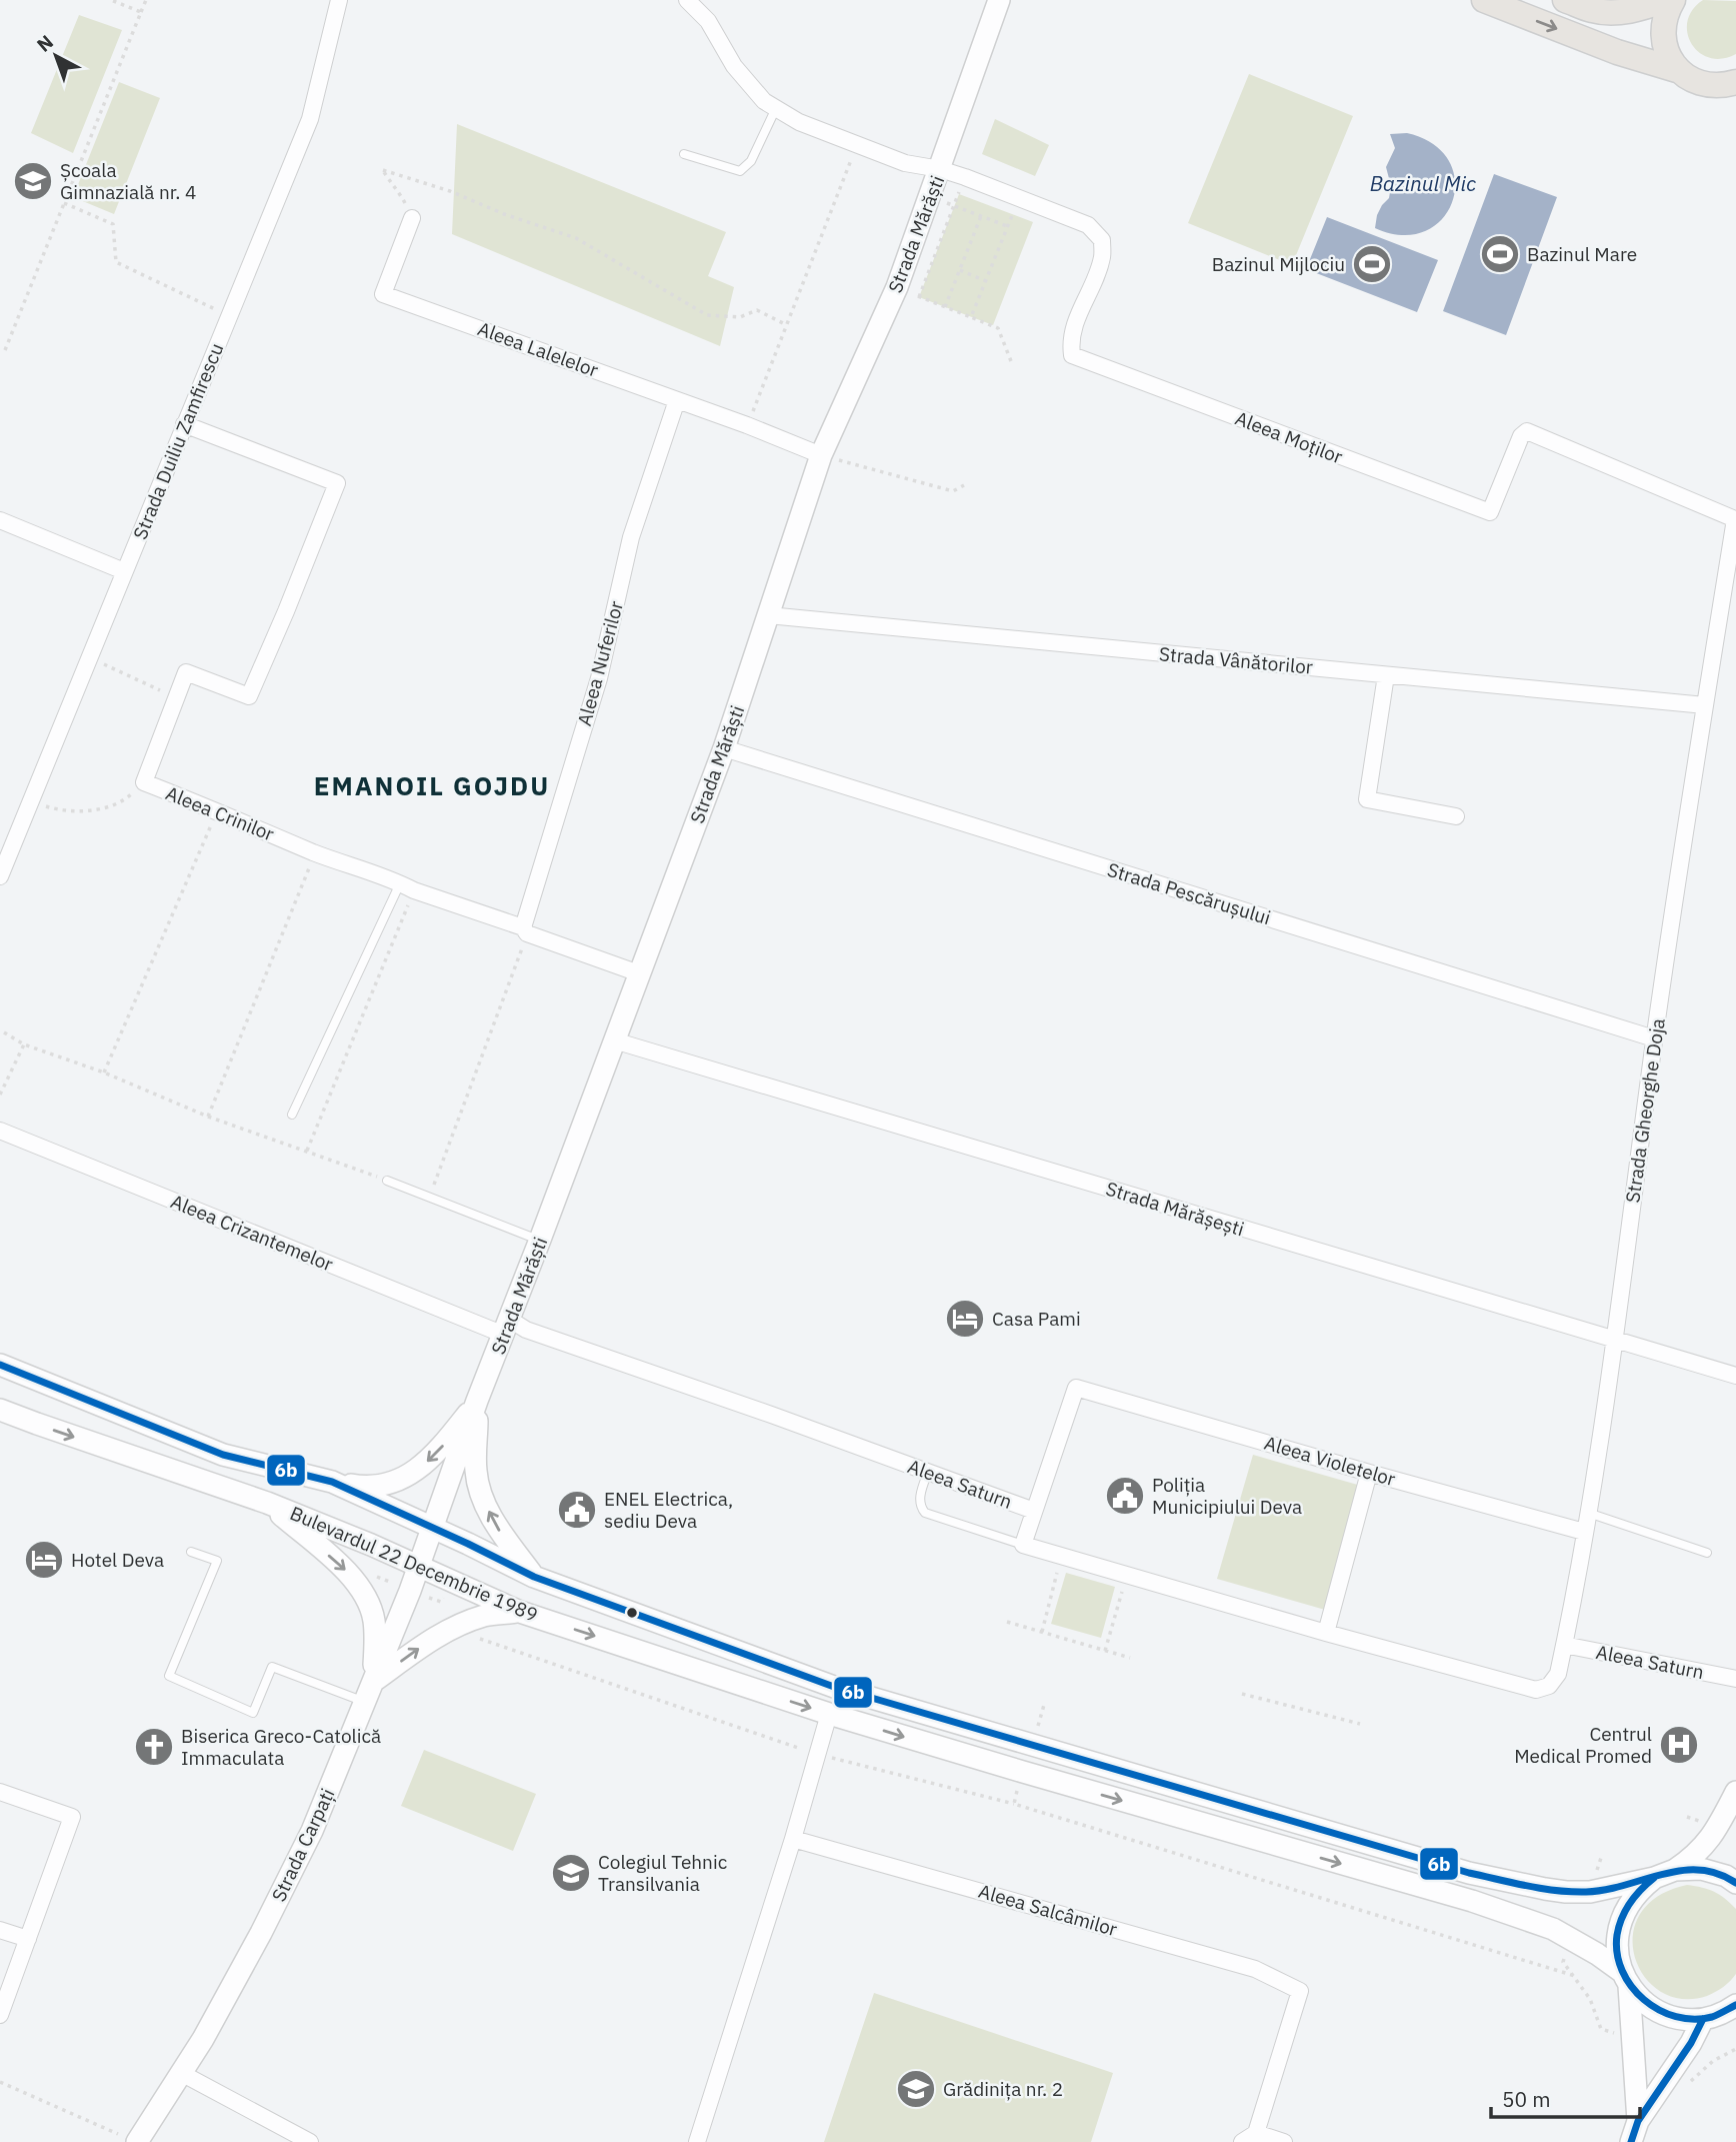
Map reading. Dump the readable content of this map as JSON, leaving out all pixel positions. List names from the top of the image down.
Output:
{
  "streets": {
    "main road": ["Strada Mărăști", "Bulevardul 22 Decembrie 1989", "Strada Carpați"],
    "street": [
      "Aleea Lalelelor",
      "Aleea Moților",
      "Strada Duiliu Zamfirescu",
      "Strada Vânătorilor",
      "Aleea Nuferilor",
      "Aleea Crinilor",
      "Strada Pescărușului",
      "Strada Gheorghe Doja",
      "Strada Mărășești",
      "Aleea Crizantemelor",
      "Aleea Violetelor",
      "Aleea Saturn",
      "Aleea Salcâmilor"
    ]
  },
  "crossings": [
    ["Strada Mărăști", "Aleea Lalelelor"],
    ["Strada Mărăști", "Aleea Moților"],
    ["Strada Mărăști", "Strada Vânătorilor"],
    ["Strada Mărăști", "Aleea Crinilor"],
    ["Strada Mărăști", "Strada Pescărușului"],
    ["Strada Mărăști", "Strada Mărășești"],
    ["Strada Mărăști", "Aleea Crizantemelor"],
    ["Strada Mărăști", "Aleea Saturn"],
    ["Strada Mărăști", "Bulevardul 22 Decembrie 1989"],
    ["Strada Mărăști", "Strada Carpați"],
    ["Aleea Lalelelor", "Aleea Nuferilor"],
    ["Aleea Moților", "Strada Gheorghe Doja"],
    ["Strada Duiliu Zamfirescu", "Aleea Crinilor"],
    ["Strada Vânătorilor", "Strada Gheorghe Doja"],
    ["Aleea Nuferilor", "Aleea Crinilor"],
    ["Strada Pescărușului", "Strada Gheorghe Doja"],
    ["Strada Gheorghe Doja", "Strada Mărășești"],
    ["Strada Gheorghe Doja", "Aleea Violetelor"],
    ["Strada Gheorghe Doja", "Aleea Saturn"],
    ["Aleea Crizantemelor", "Aleea Saturn"],
    ["Aleea Violetelor", "Aleea Saturn"],
    ["Bulevardul 22 Decembrie 1989", "Strada Carpați"]
  ],
  "districts": ["EMANOIL GOJDU"],
  "water": ["Bazinul Mic"],
  "places": {
    "school or university": ["Școala Gimnazială nr. 4", "Colegiul Tehnic Transilvania", "Grădinița nr. 2"],
    "sports": ["Bazinul Mare", "Bazinul Mijlociu"],
    "hotel": ["Casa Pami", "Hotel Deva"],
    "public building": ["Poliția Municipiului Deva", "ENEL Electrica, sediu Deva"],
    "hospital": ["Centrul Medical Promed"],
    "church": ["Biserica Greco-Catolică Immaculata"]
  },
  "lines": ["transit line 6b"],
  "scale_bar": "50 m",
  "north": "top left"
}
